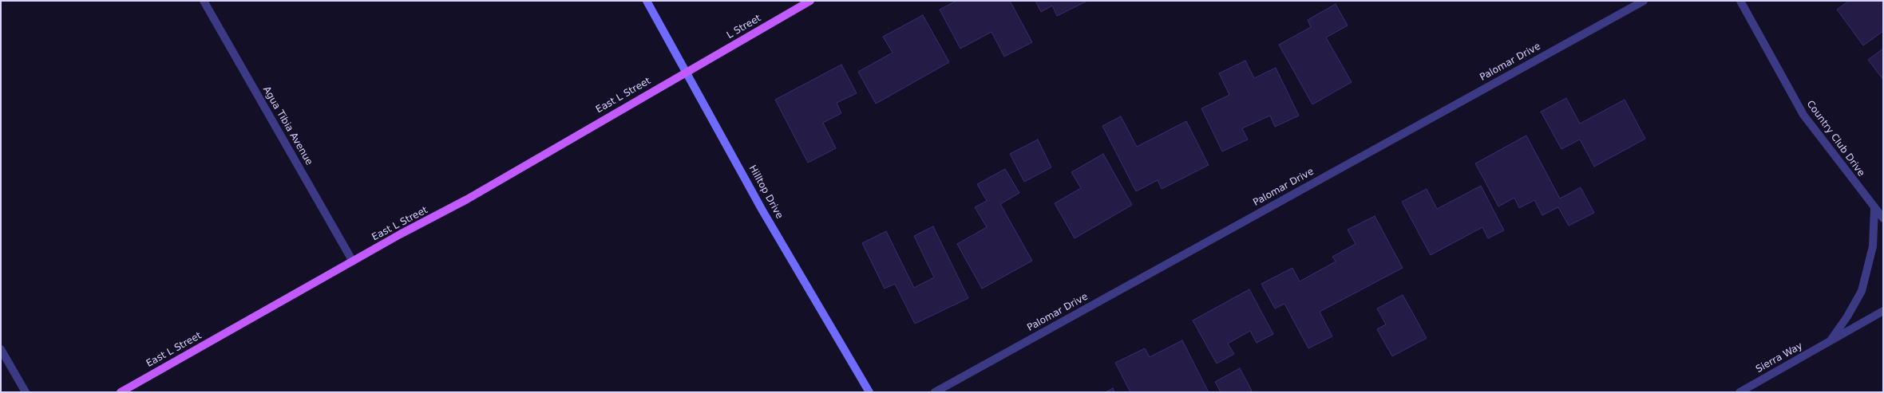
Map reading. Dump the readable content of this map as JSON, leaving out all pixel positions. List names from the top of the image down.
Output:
{
  "streets": {
    "main road": ["L Street", "East L Street", "Hilltop Drive"],
    "street": [
      "Palomar Drive",
      "Agua Tibia Avenue",
      "Country Club Drive",
      "Sierra Way"
    ]
  },
  "crossings": [
    ["L Street", "East L Street"],
    ["L Street", "Hilltop Drive"],
    ["East L Street", "Agua Tibia Avenue"],
    ["East L Street", "Hilltop Drive"],
    ["Country Club Drive", "Sierra Way"]
  ]
}
